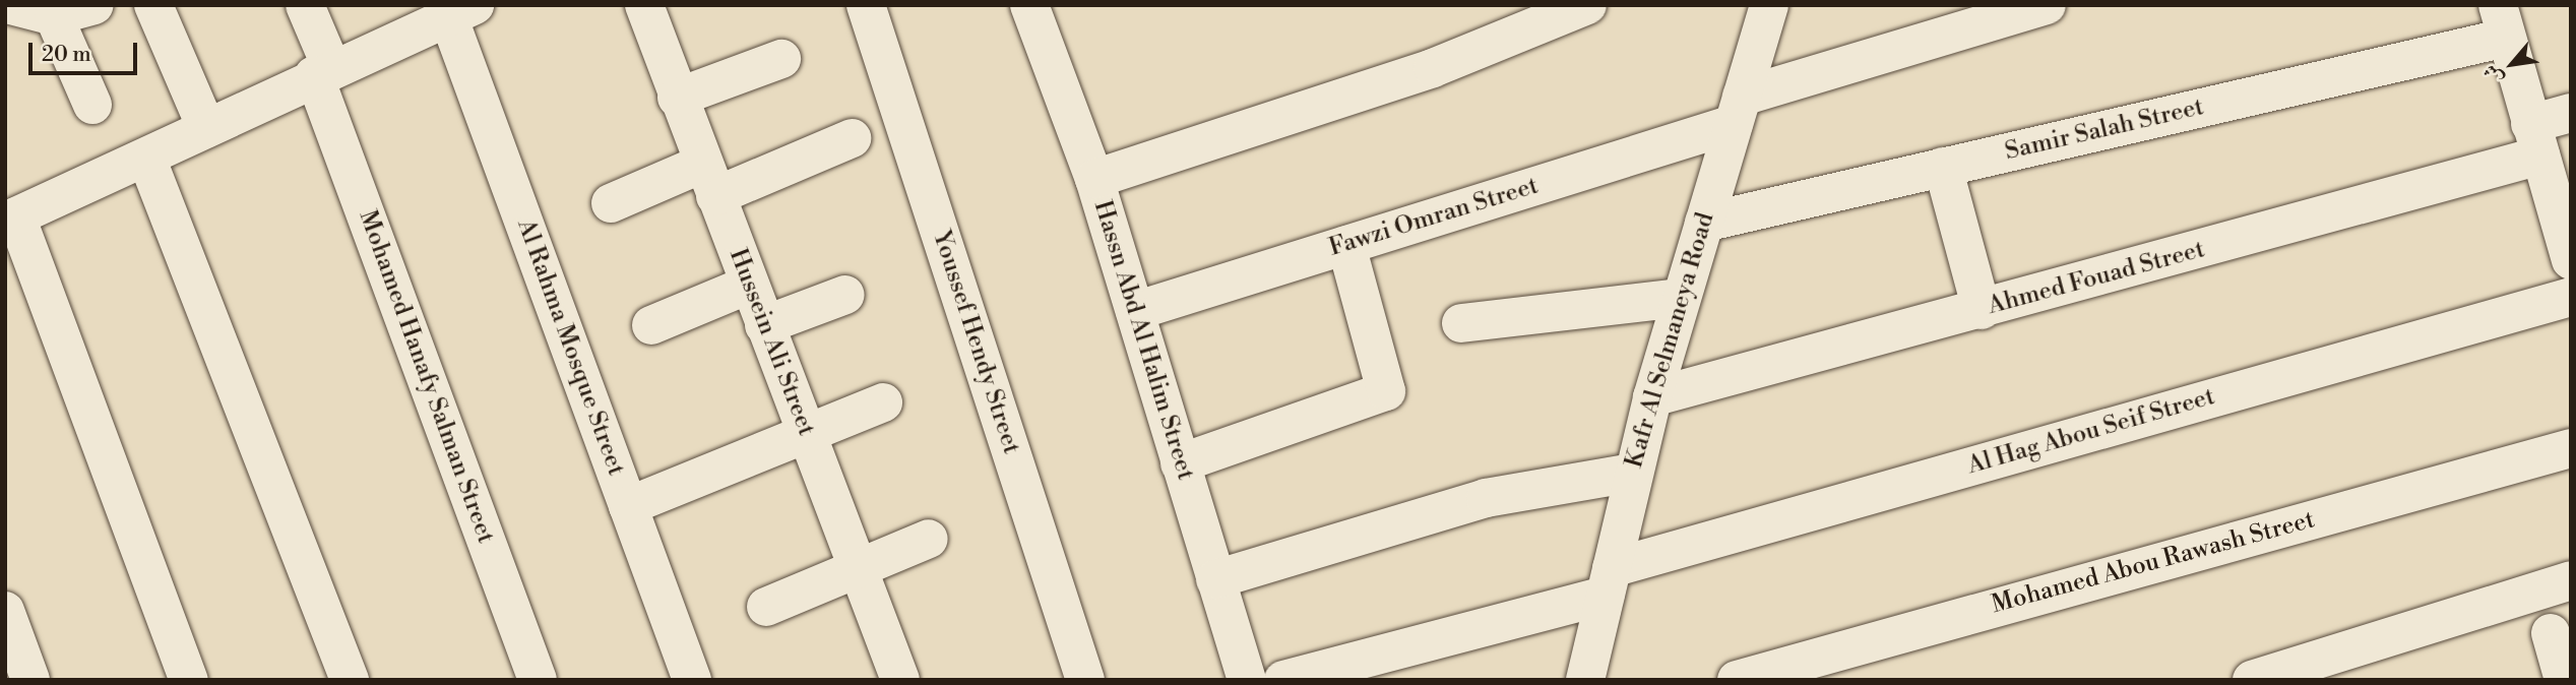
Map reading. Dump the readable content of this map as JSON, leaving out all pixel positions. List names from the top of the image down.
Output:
{
  "streets": {
    "street": [
      "Samir Salah Street",
      "Fawzi Omran Street",
      "Ahmed Fouad Street",
      "Hassn Abd Al Halim Street",
      "Kafr Al Selmaneya Road",
      "Hussein Ali Street",
      "Youssef Hendy Street",
      "Al Rahma Mosque Street",
      "Mohamed Hanafy Salman Street",
      "Al Hag Abou Seif Street",
      "Mohamed Abou Rawash Street"
    ]
  },
  "crossings": [
    ["Samir Salah Street", "Kafr Al Selmaneya Road"],
    ["Fawzi Omran Street", "Hassn Abd Al Halim Street"],
    ["Fawzi Omran Street", "Kafr Al Selmaneya Road"],
    ["Ahmed Fouad Street", "Kafr Al Selmaneya Road"],
    ["Kafr Al Selmaneya Road", "Al Hag Abou Seif Street"]
  ],
  "scale_bar": "20 m",
  "north": "bottom left"
}
